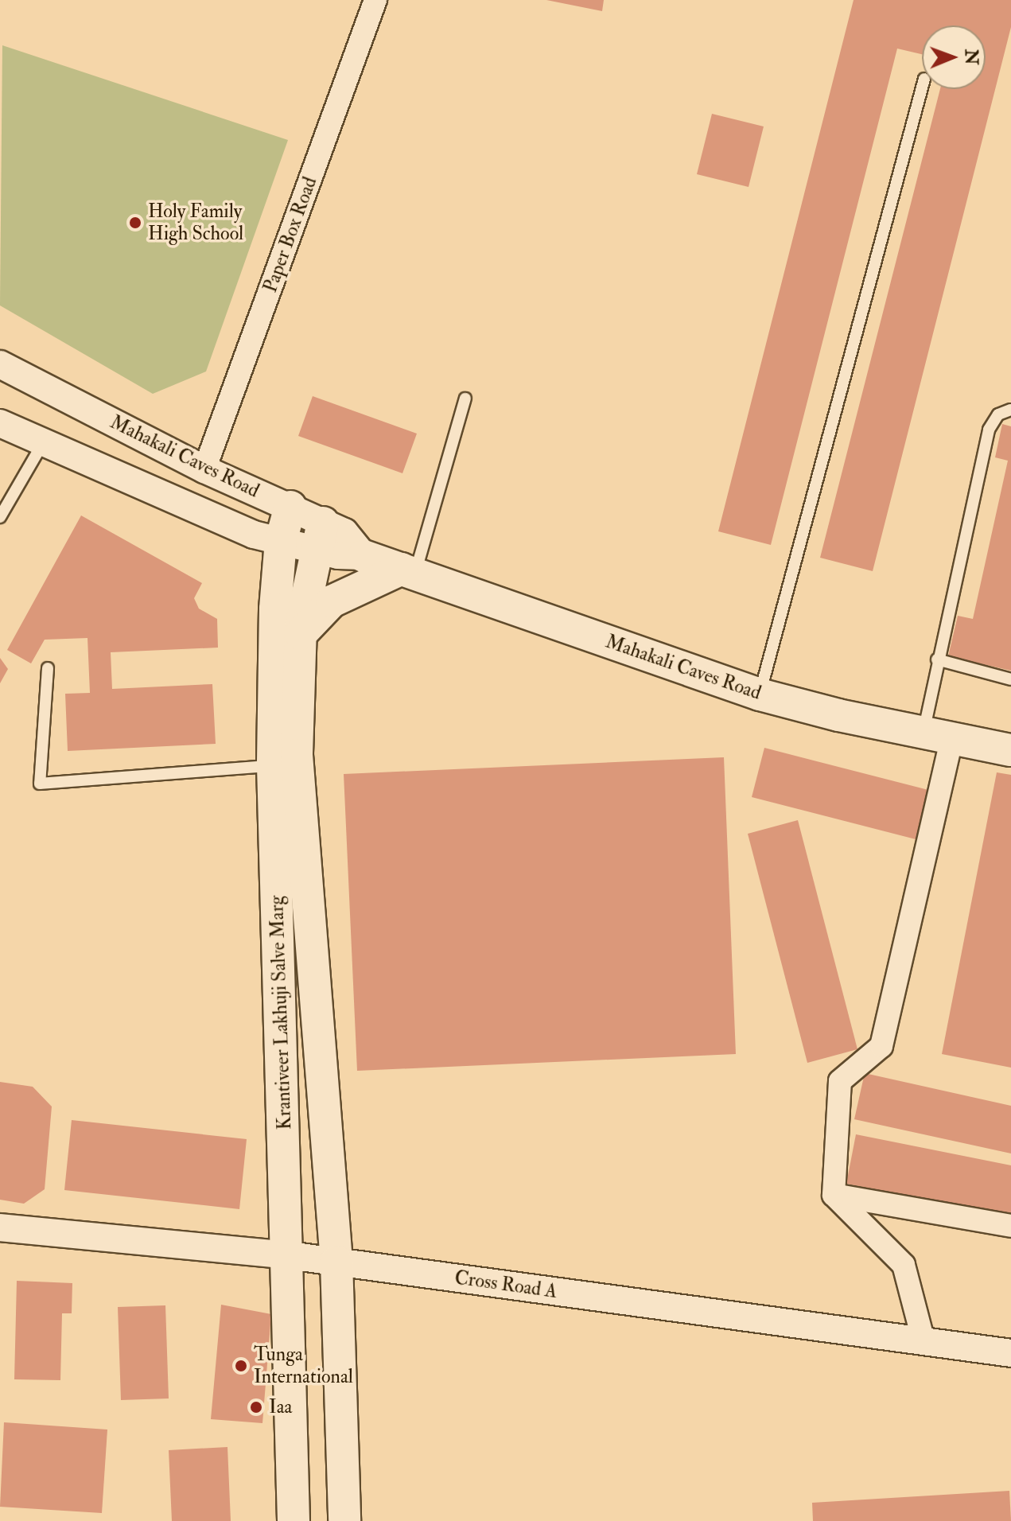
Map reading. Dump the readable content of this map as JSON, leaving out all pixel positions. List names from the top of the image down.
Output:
{
  "streets": {
    "main road": ["Mahakali Caves Road", "Krantiveer Lakhuji Salve Marg"],
    "street": ["Paper Box Road", "Cross Road A"]
  },
  "crossings": [
    ["Paper Box Road", "Mahakali Caves Road"],
    ["Mahakali Caves Road", "Krantiveer Lakhuji Salve Marg"],
    ["Krantiveer Lakhuji Salve Marg", "Cross Road A"]
  ],
  "places": ["Holy Family High School", "Tunga International", "Iaa"],
  "north": "right"
}
